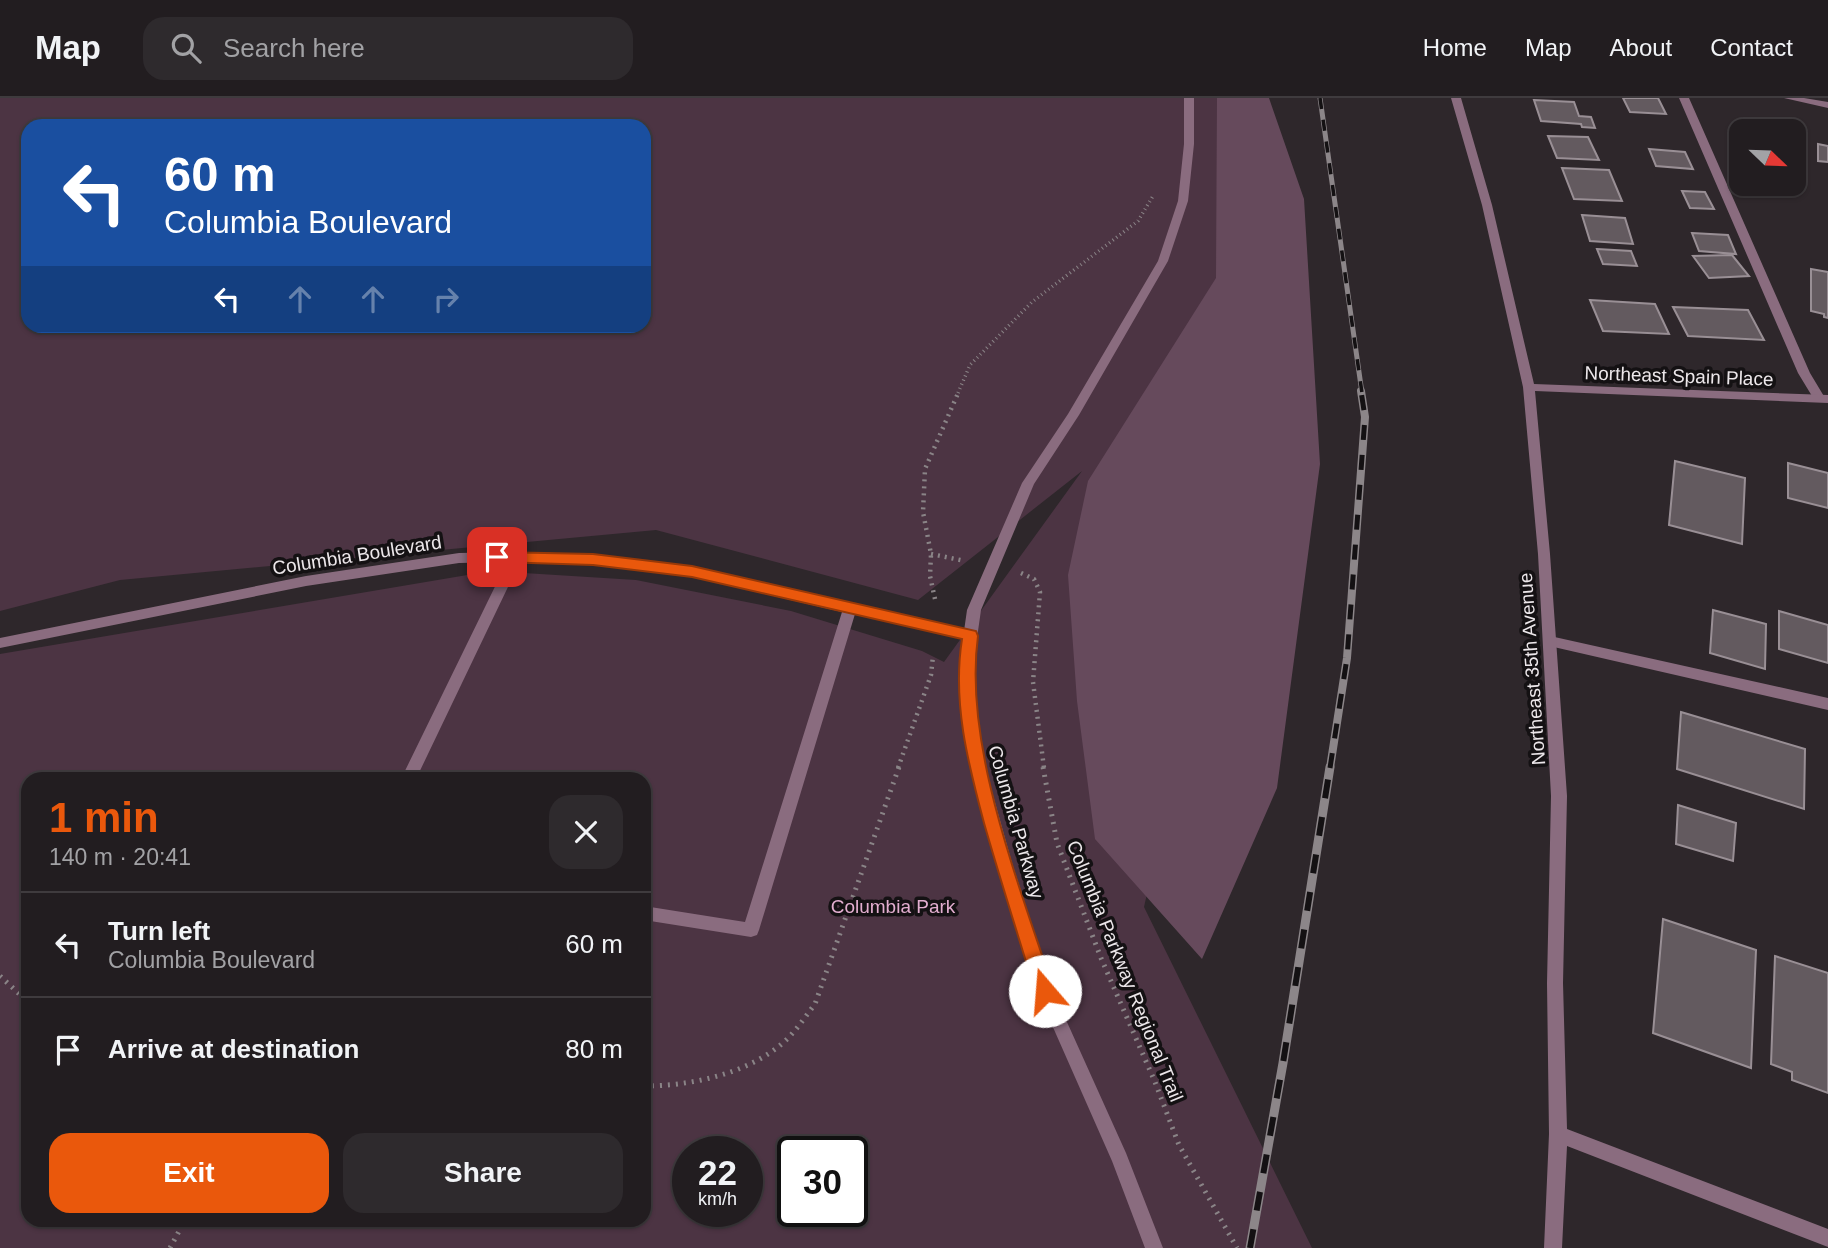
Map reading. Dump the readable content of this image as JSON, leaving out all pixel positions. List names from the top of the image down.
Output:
{
  "streets": {
    "street": [
      "Northeast Spain Place",
      "Columbia Boulevard",
      "Northeast 35th Avenue",
      "Columbia Parkway"
    ],
    "path": ["Columbia Parkway Regional Trail"]
  },
  "crossings": [
    ["Northeast Spain Place", "Northeast 35th Avenue"],
    ["Columbia Boulevard", "Columbia Parkway"]
  ],
  "parks": ["Columbia Park"],
  "north": "bottom right",
  "page": {
    "header": "Map",
    "search": "Search here",
    "nav": [
      "Home",
      "Map",
      "About",
      "Contact"
    ],
    "turn": ["60 m", "Columbia Boulevard"],
    "heading": ["1 min", "140 m · 20:41"],
    "list": [
      {
        "name": "Turn left",
        "note": "Columbia Boulevard",
        "value": "60 m"
      },
      {
        "name": "Arrive at destination",
        "value": "80 m"
      }
    ],
    "buttons": ["Exit", "Share"],
    "speed": "22 km/h",
    "limit": "30"
  }
}
